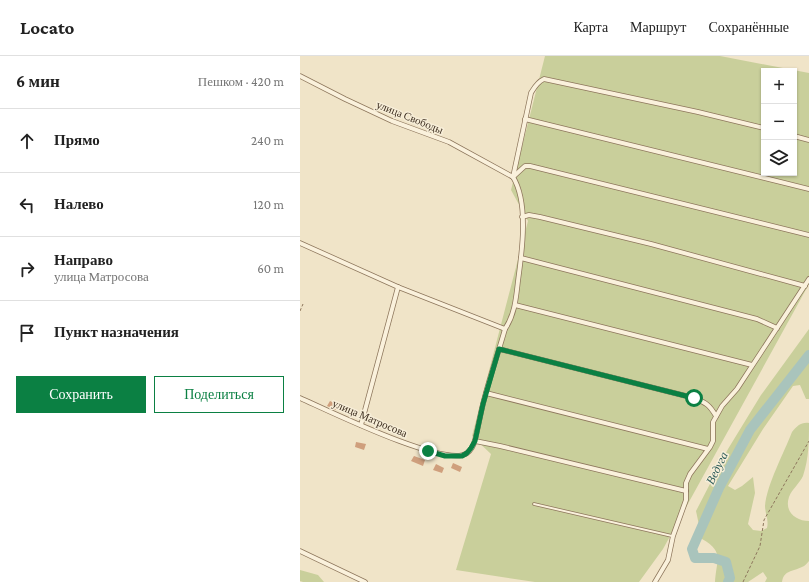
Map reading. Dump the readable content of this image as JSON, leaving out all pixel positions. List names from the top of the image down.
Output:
{
  "streets": {
    "street": ["улица Свободы", "улица Матросова"]
  },
  "water": ["Ведуга"],
  "page": {
    "header": "Locato",
    "nav": ["Карта", "Маршрут", "Сохранённые"],
    "heading": ["6 мин", "Пешком · 420 m"],
    "map_buttons": ["+", "−"],
    "list": [
      ["Прямо", "240 m"],
      ["Налево", "120 m"],
      ["Направо", "улица Матросова", "60 m"],
      "Пункт назначения"
    ],
    "buttons": ["Сохранить", "Поделиться"]
  }
}
